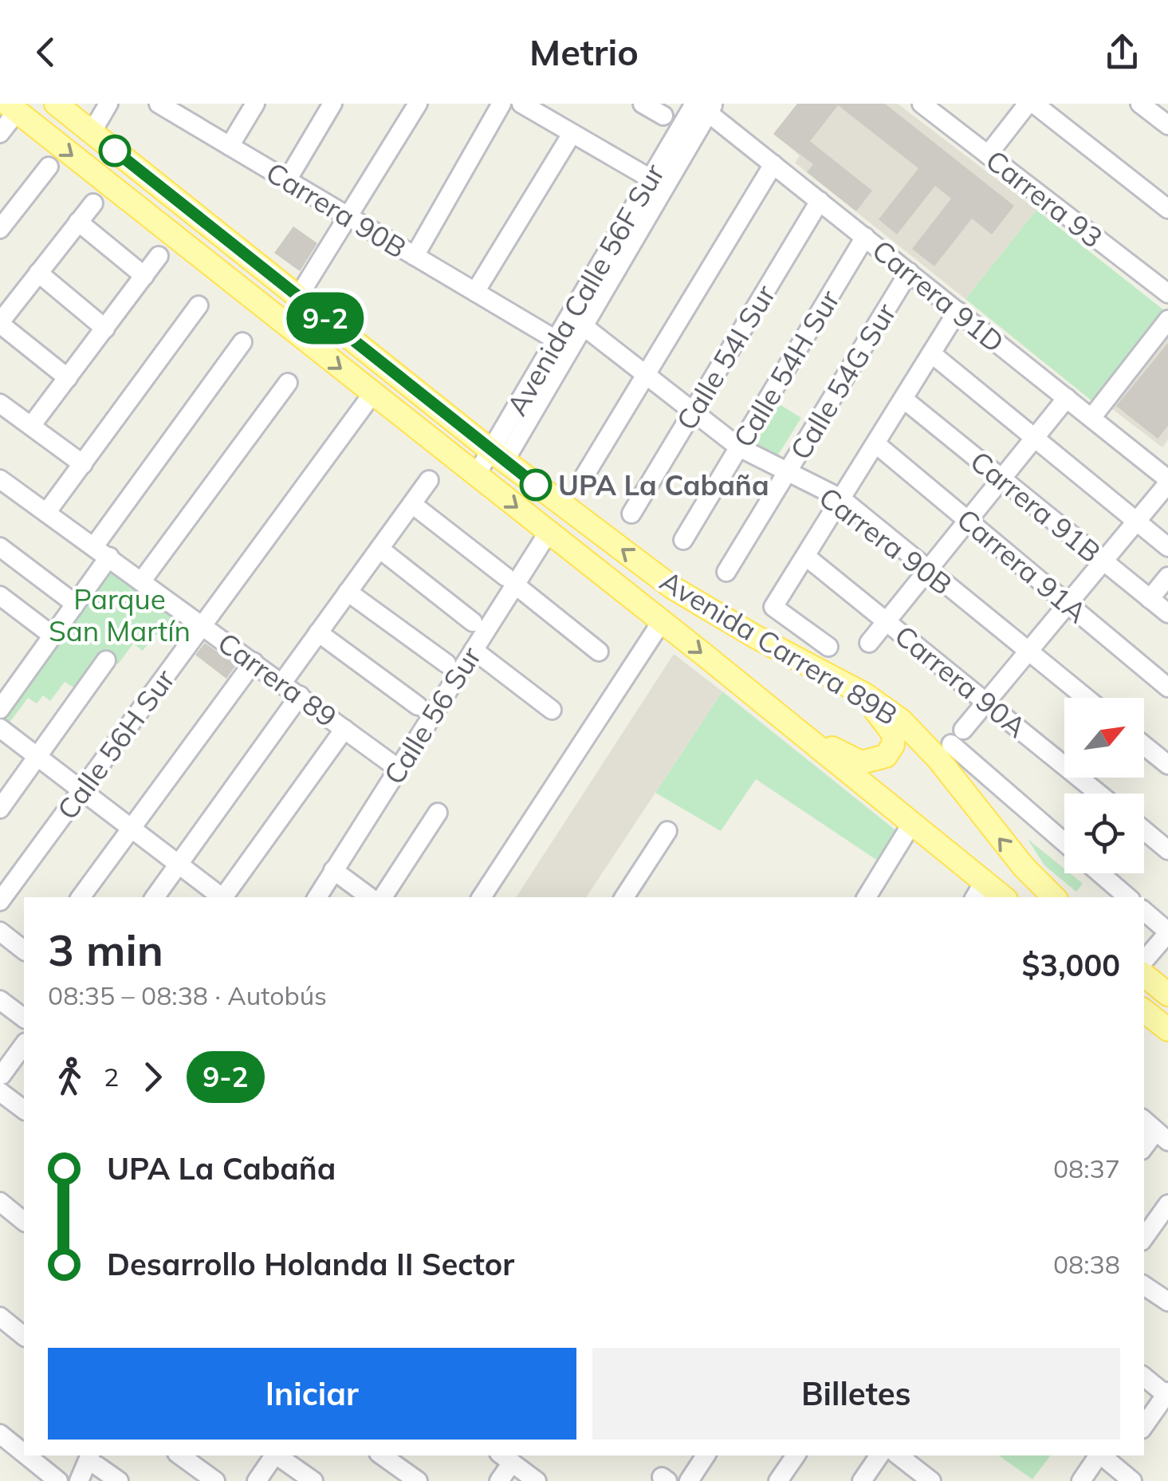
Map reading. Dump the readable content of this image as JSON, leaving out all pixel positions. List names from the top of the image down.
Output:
{
  "streets": {
    "main road": ["Avenida Carrera 89B"],
    "street": [
      "Carrera 93",
      "Carrera 90B",
      "Avenida Calle 56F Sur",
      "Carrera 91D",
      "Calle 54I Sur",
      "Calle 54H Sur",
      "Calle 54G Sur",
      "Carrera 91B",
      "Carrera 91A",
      "Carrera 89",
      "Carrera 90A",
      "Calle 56 Sur",
      "Calle 56H Sur"
    ]
  },
  "crossings": [
    ["Carrera 90B", "Avenida Calle 56F Sur"],
    ["Carrera 90B", "Calle 54I Sur"],
    ["Carrera 90B", "Calle 54H Sur"],
    ["Carrera 90B", "Calle 54G Sur"],
    ["Avenida Calle 56F Sur", "Carrera 91D"],
    ["Avenida Calle 56F Sur", "Avenida Carrera 89B"],
    ["Carrera 91D", "Calle 54I Sur"],
    ["Carrera 91D", "Calle 54H Sur"],
    ["Carrera 91D", "Calle 54G Sur"],
    ["Avenida Carrera 89B", "Calle 56 Sur"],
    ["Avenida Carrera 89B", "Calle 56H Sur"],
    ["Carrera 89", "Calle 56 Sur"],
    ["Carrera 89", "Calle 56H Sur"]
  ],
  "parks": ["Parque San Martín"],
  "places": ["UPA La Cabaña"],
  "lines": ["bus line 9-2"],
  "north": "top right",
  "page": {
    "header": "Metrio",
    "on_map": "9-2",
    "heading": ["3 min", "08:35 – 08:38 · Autobús", "$3,000"],
    "legs": ["2", "9-2"],
    "list": [
      {
        "name": "UPA La Cabaña",
        "value": "08:37"
      },
      {
        "name": "Desarrollo Holanda II Sector",
        "value": "08:38"
      }
    ],
    "buttons": ["Iniciar", "Billetes"]
  }
}
